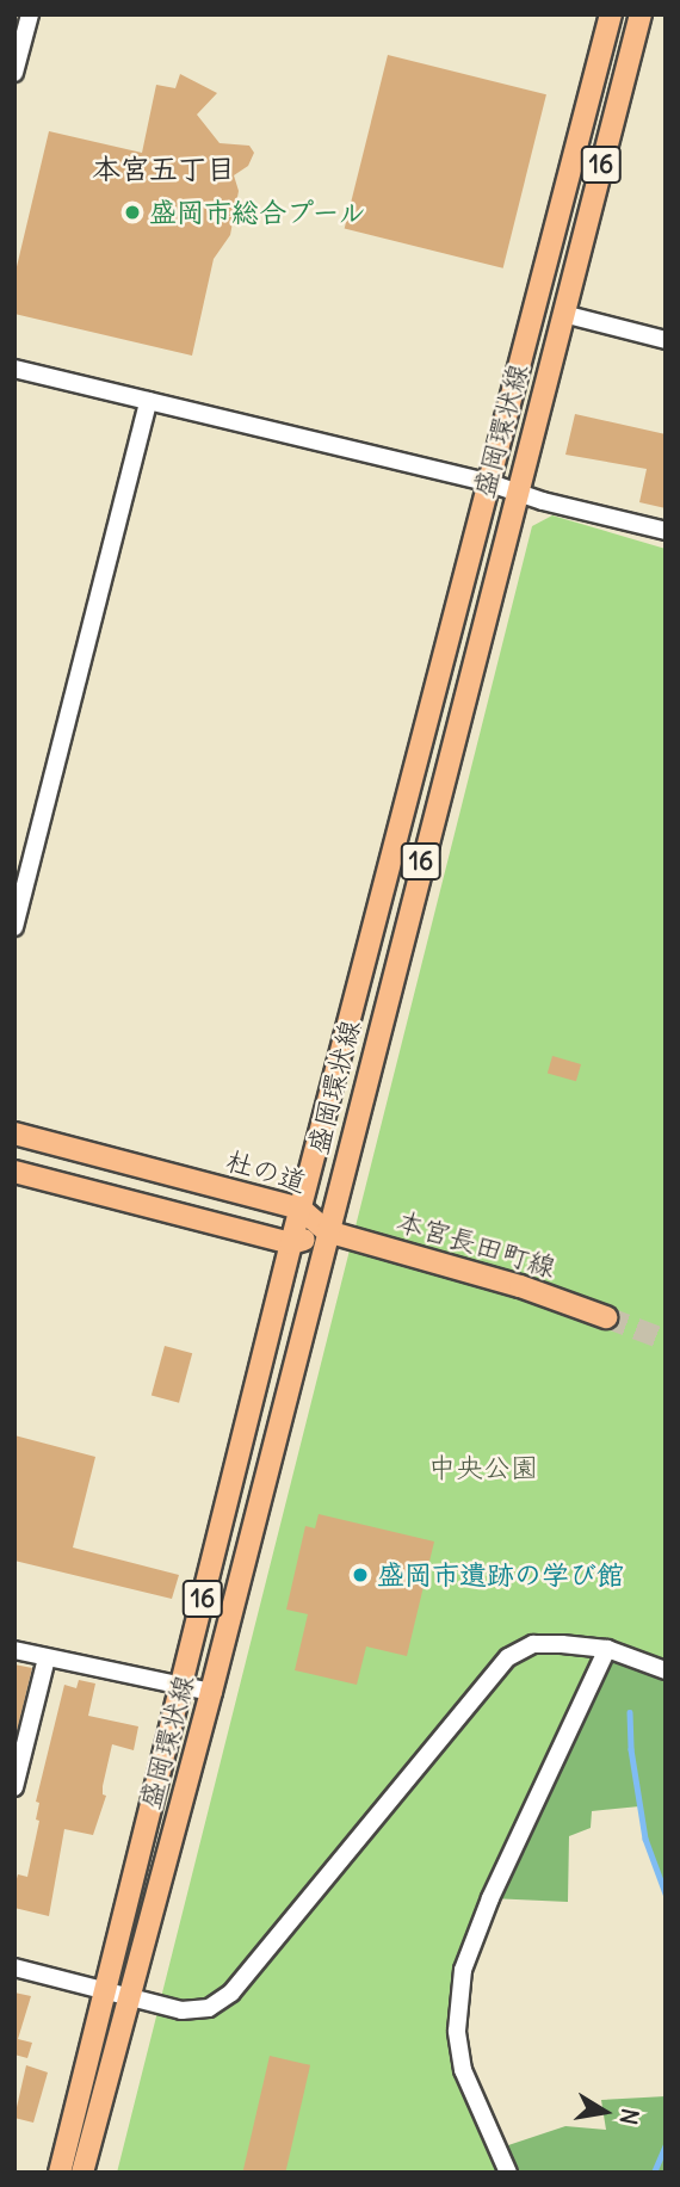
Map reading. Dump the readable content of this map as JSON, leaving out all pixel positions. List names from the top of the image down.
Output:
{
  "streets": {
    "main road": [
      "16",
      "盛岡環状線",
      "杜の道",
      "本宮長田町線"
    ]
  },
  "crossings": [
    ["盛岡環状線", "杜の道"],
    ["盛岡環状線", "本宮長田町線"],
    ["杜の道", "本宮長田町線"]
  ],
  "districts": ["本宮五丁目"],
  "parks": ["中央公園"],
  "places": ["盛岡市総合プール", "盛岡市遺跡の学び館"],
  "north": "right"
}
